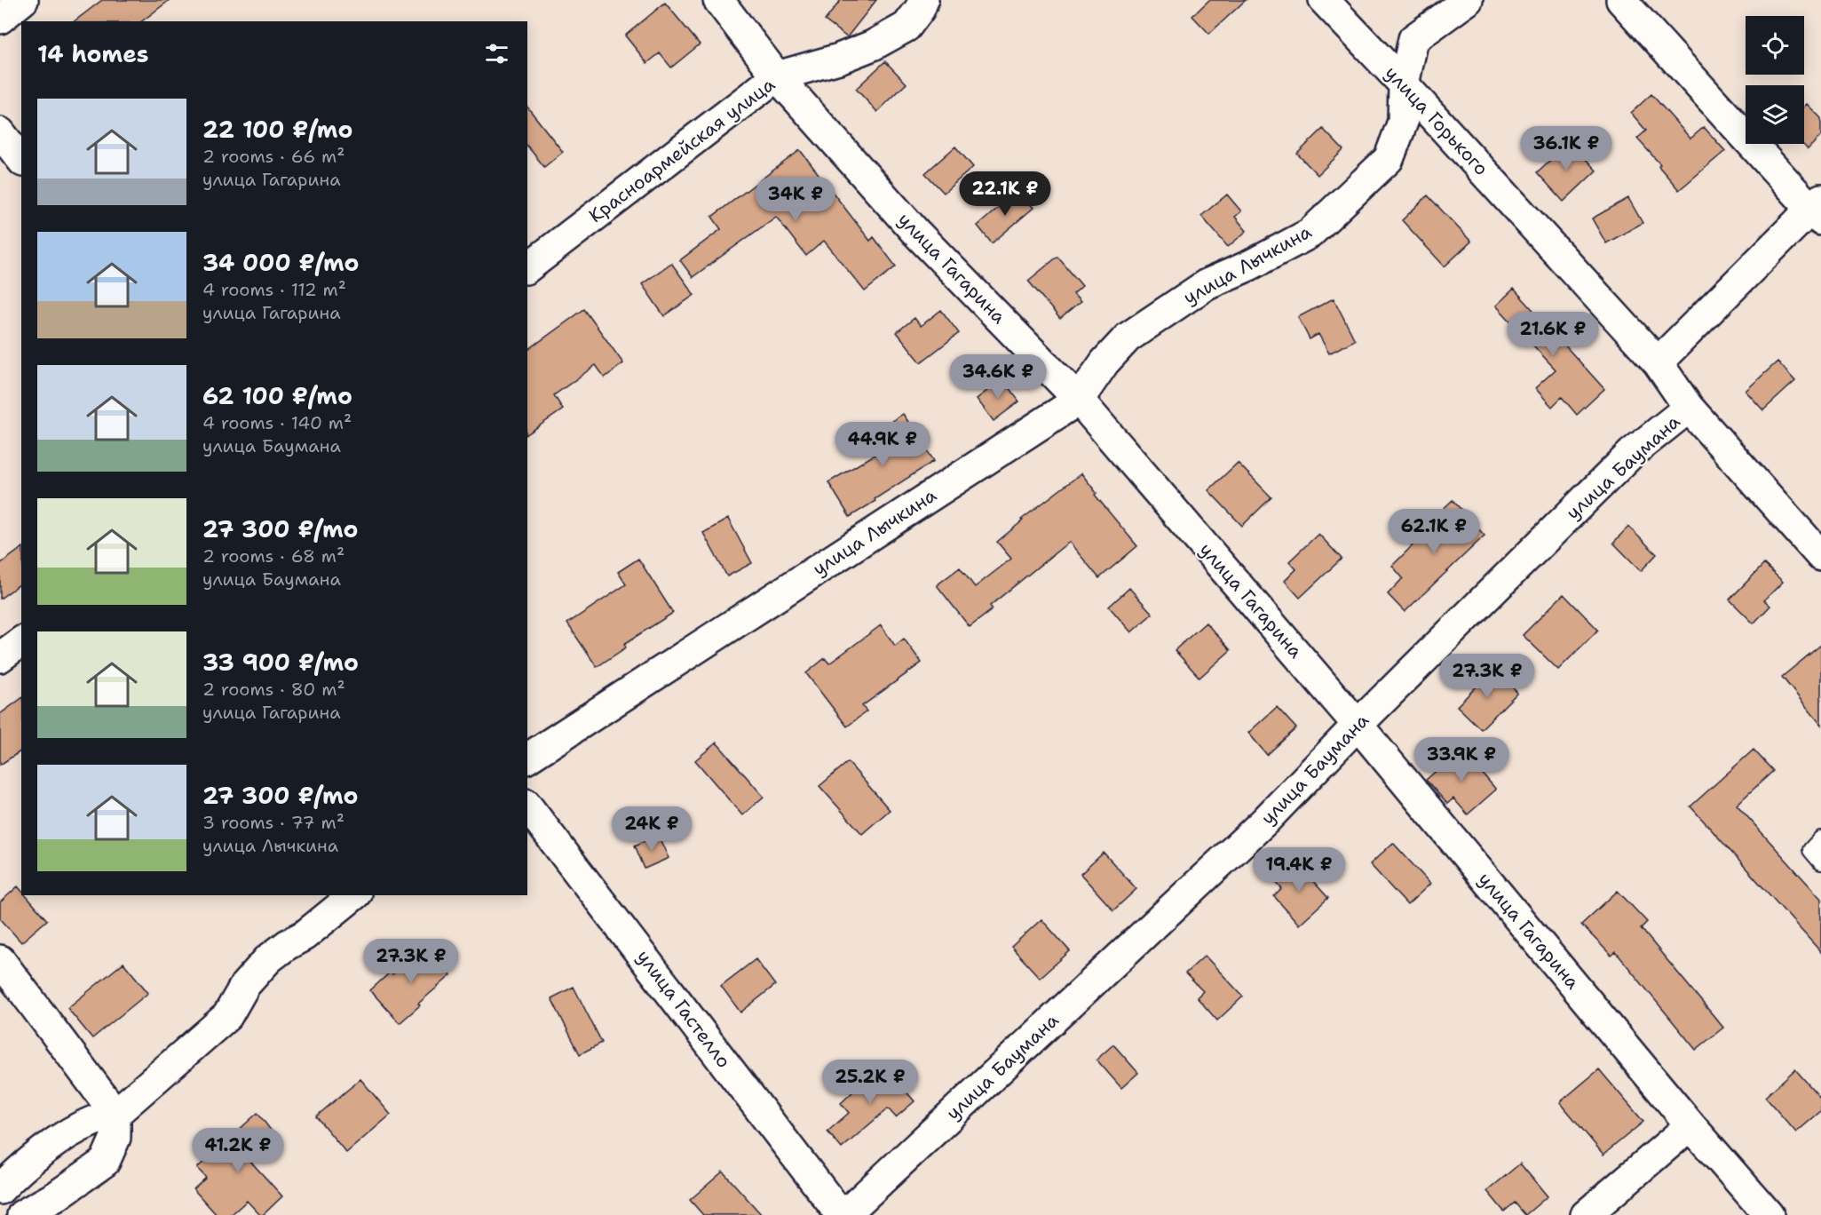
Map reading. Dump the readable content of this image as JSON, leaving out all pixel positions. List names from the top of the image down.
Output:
{
  "streets": {
    "street": [
      "улица Горького",
      "Красноармейская улица",
      "улица Лычкина",
      "улица Гагарина",
      "улица Баумана",
      "улица Гастелло"
    ]
  },
  "crossings": [
    ["улица Горького", "улица Лычкина"],
    ["улица Горького", "улица Баумана"],
    ["Красноармейская улица", "улица Гагарина"],
    ["улица Лычкина", "улица Гагарина"],
    ["улица Гагарина", "улица Баумана"],
    ["улица Баумана", "улица Гастелло"]
  ],
  "page": {
    "heading": "14 homes",
    "list": [
      {
        "name": "22 100 ₽/mo",
        "note": "2 rooms · 66 m² · улица Гагарина"
      },
      {
        "name": "34 000 ₽/mo",
        "note": "4 rooms · 112 m² · улица Гагарина"
      },
      {
        "name": "62 100 ₽/mo",
        "note": "4 rooms · 140 m² · улица Баумана"
      },
      {
        "name": "27 300 ₽/mo",
        "note": "2 rooms · 68 m² · улица Баумана"
      },
      {
        "name": "33 900 ₽/mo",
        "note": "2 rooms · 80 m² · улица Гагарина"
      },
      {
        "name": "27 300 ₽/mo",
        "note": "3 rooms · 77 m² · улица Лычкина"
      }
    ],
    "price": [
      "36.1K ₽",
      "22.1K ₽",
      "34K ₽",
      "21.6K ₽",
      "34.6K ₽",
      "44.9K ₽",
      "62.1K ₽",
      "27.3K ₽",
      "33.9K ₽",
      "24K ₽",
      "19.4K ₽",
      "27.3K ₽",
      "25.2K ₽",
      "41.2K ₽"
    ]
  }
}
